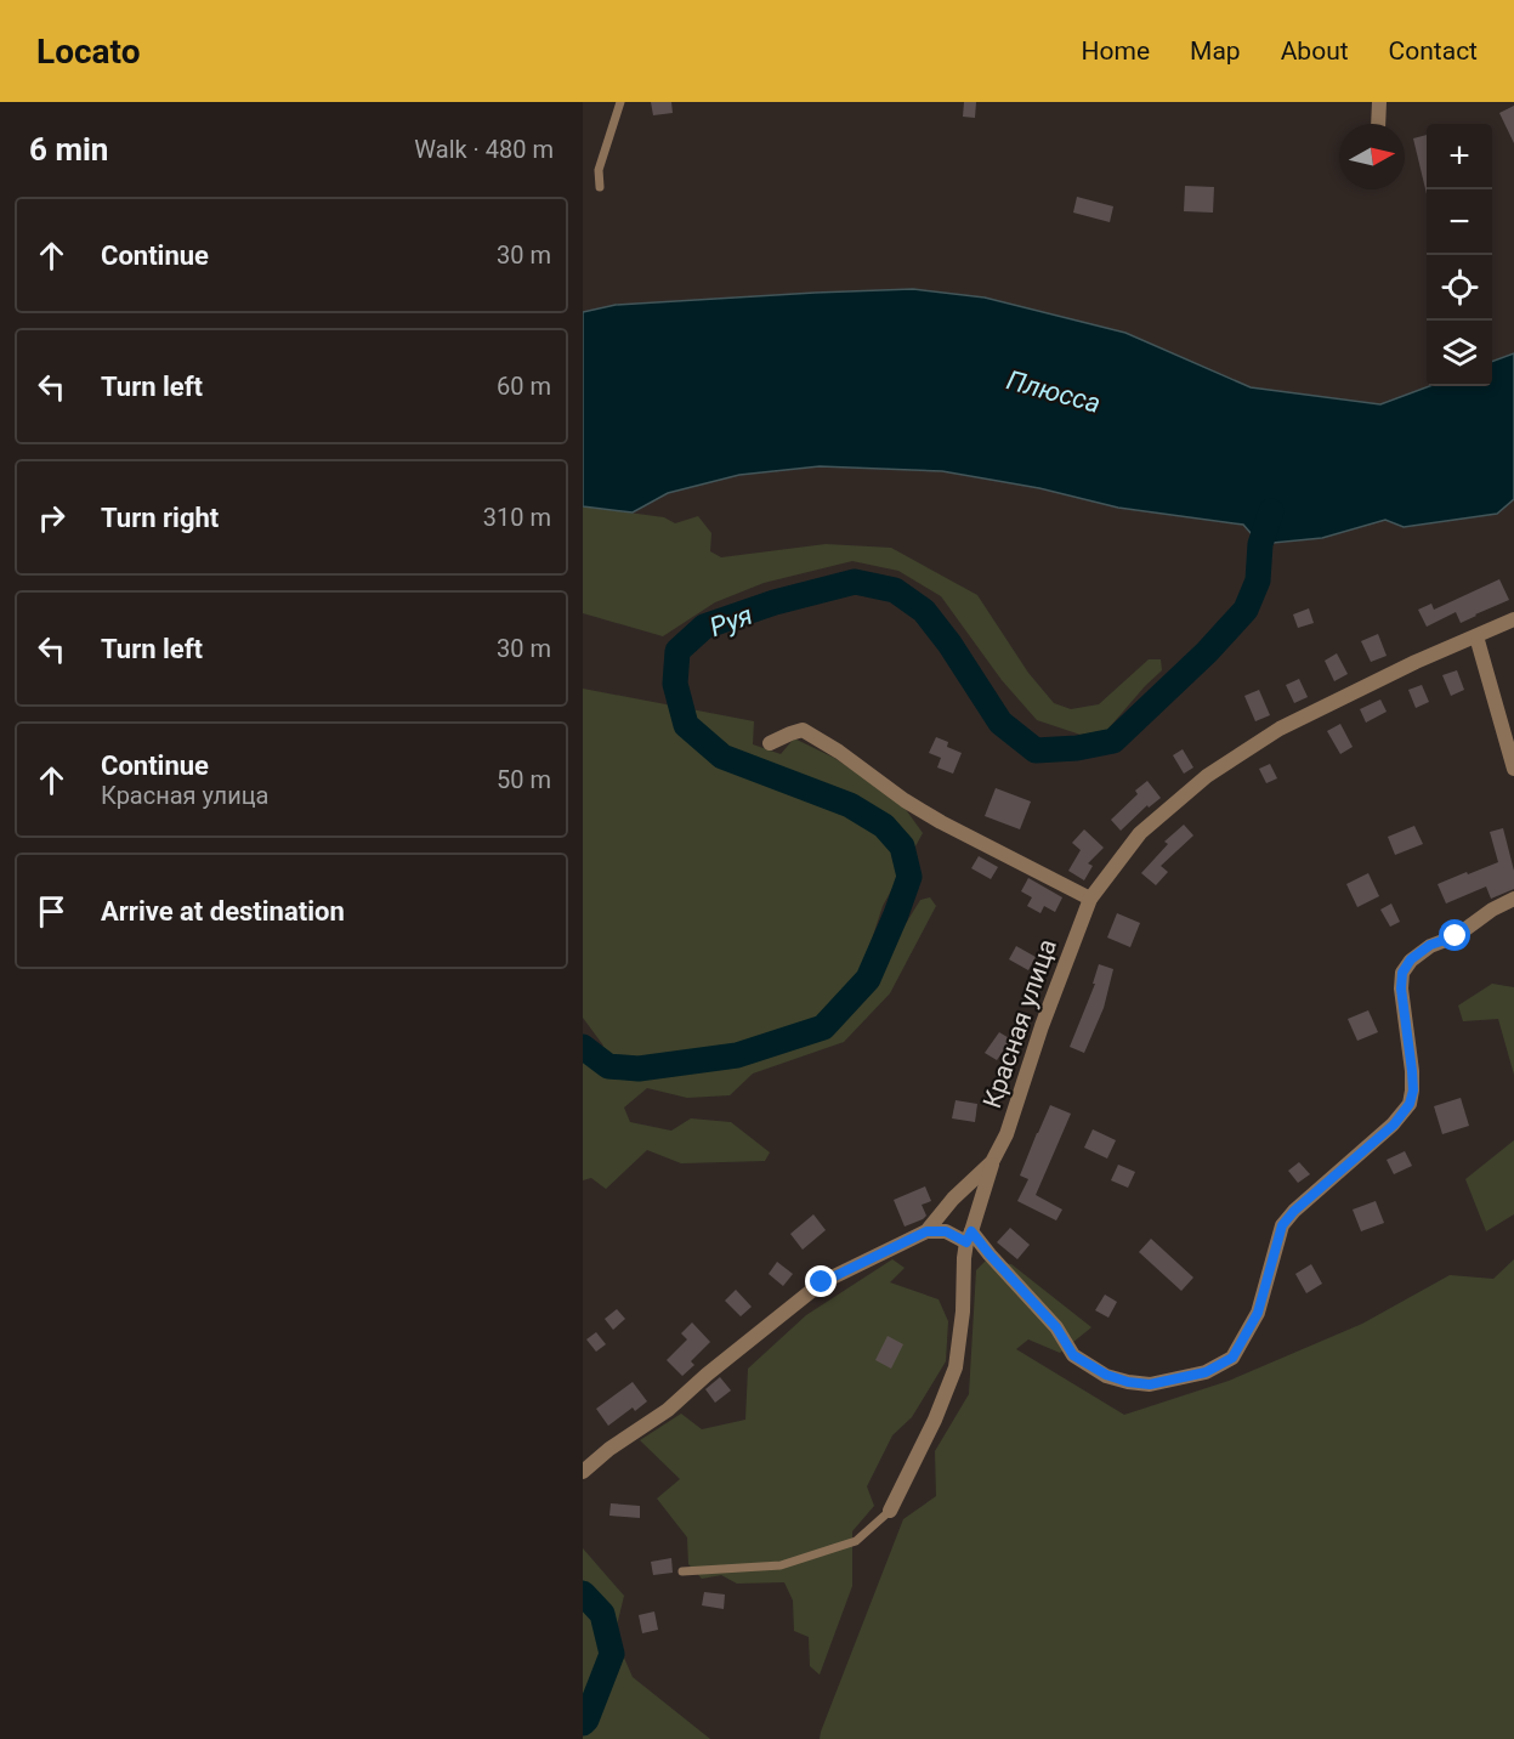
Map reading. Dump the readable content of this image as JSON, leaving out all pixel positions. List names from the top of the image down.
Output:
{
  "streets": {
    "street": ["Красная улица"]
  },
  "water": ["Плюсса", "Руя"],
  "north": "right",
  "page": {
    "header": "Locato",
    "nav": [
      "Home",
      "Map",
      "About",
      "Contact"
    ],
    "heading": ["6 min", "Walk · 480 m"],
    "map_buttons": ["+", "−"],
    "list": [
      ["Continue", "30 m"],
      ["Turn left", "60 m"],
      ["Turn right", "310 m"],
      ["Turn left", "30 m"],
      ["Continue", "Красная улица", "50 m"],
      "Arrive at destination"
    ]
  }
}
